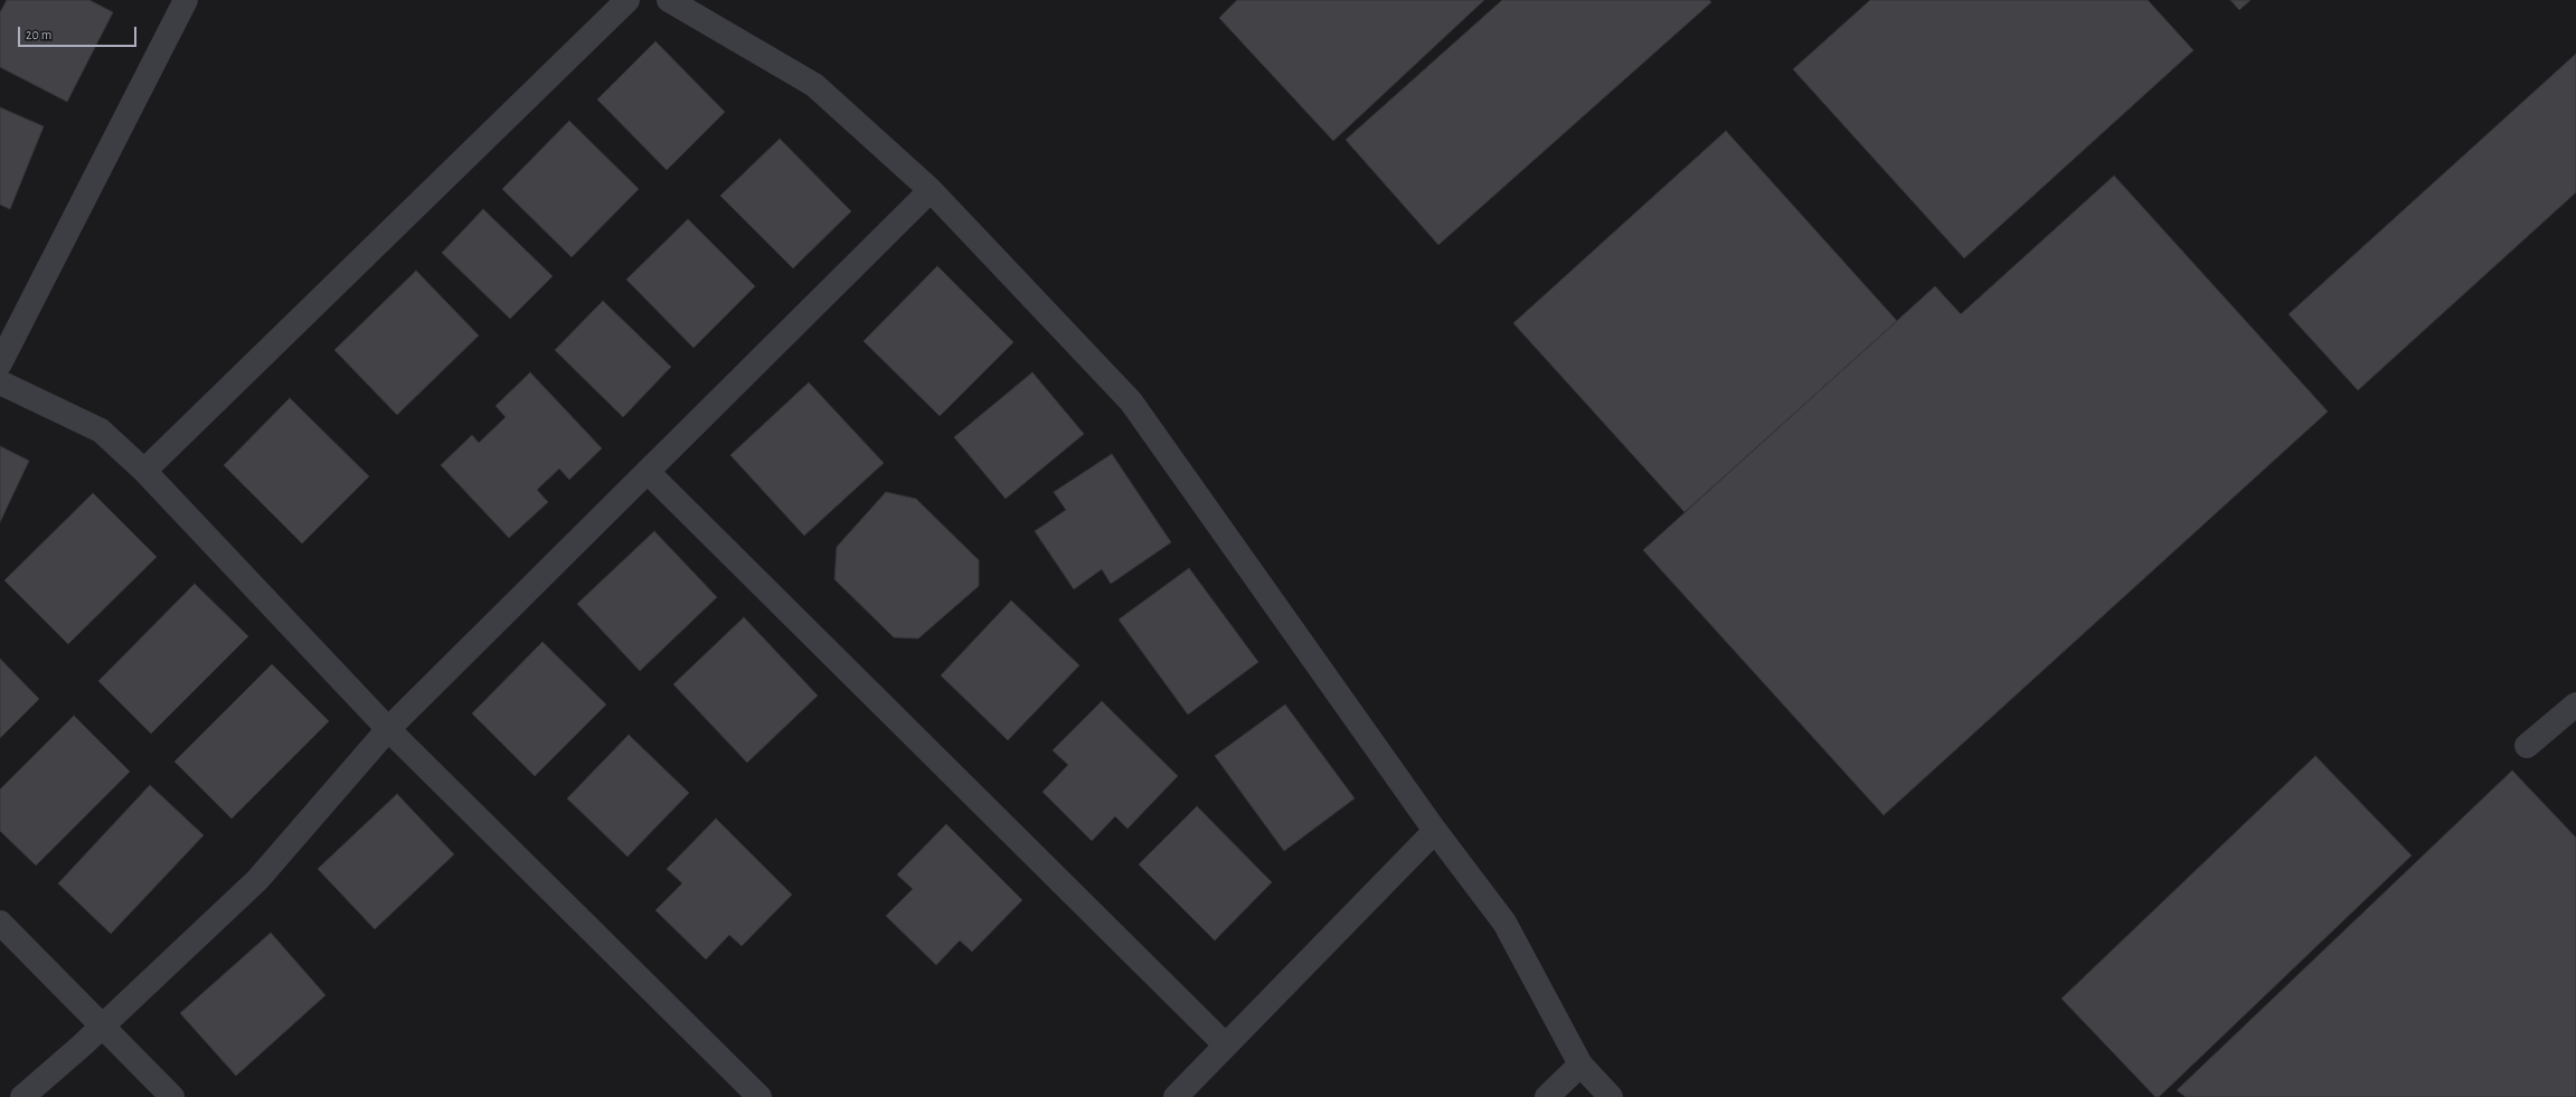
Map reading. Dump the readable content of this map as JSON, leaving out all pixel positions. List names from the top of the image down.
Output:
{
  "scale_bar": "20 m"
}
